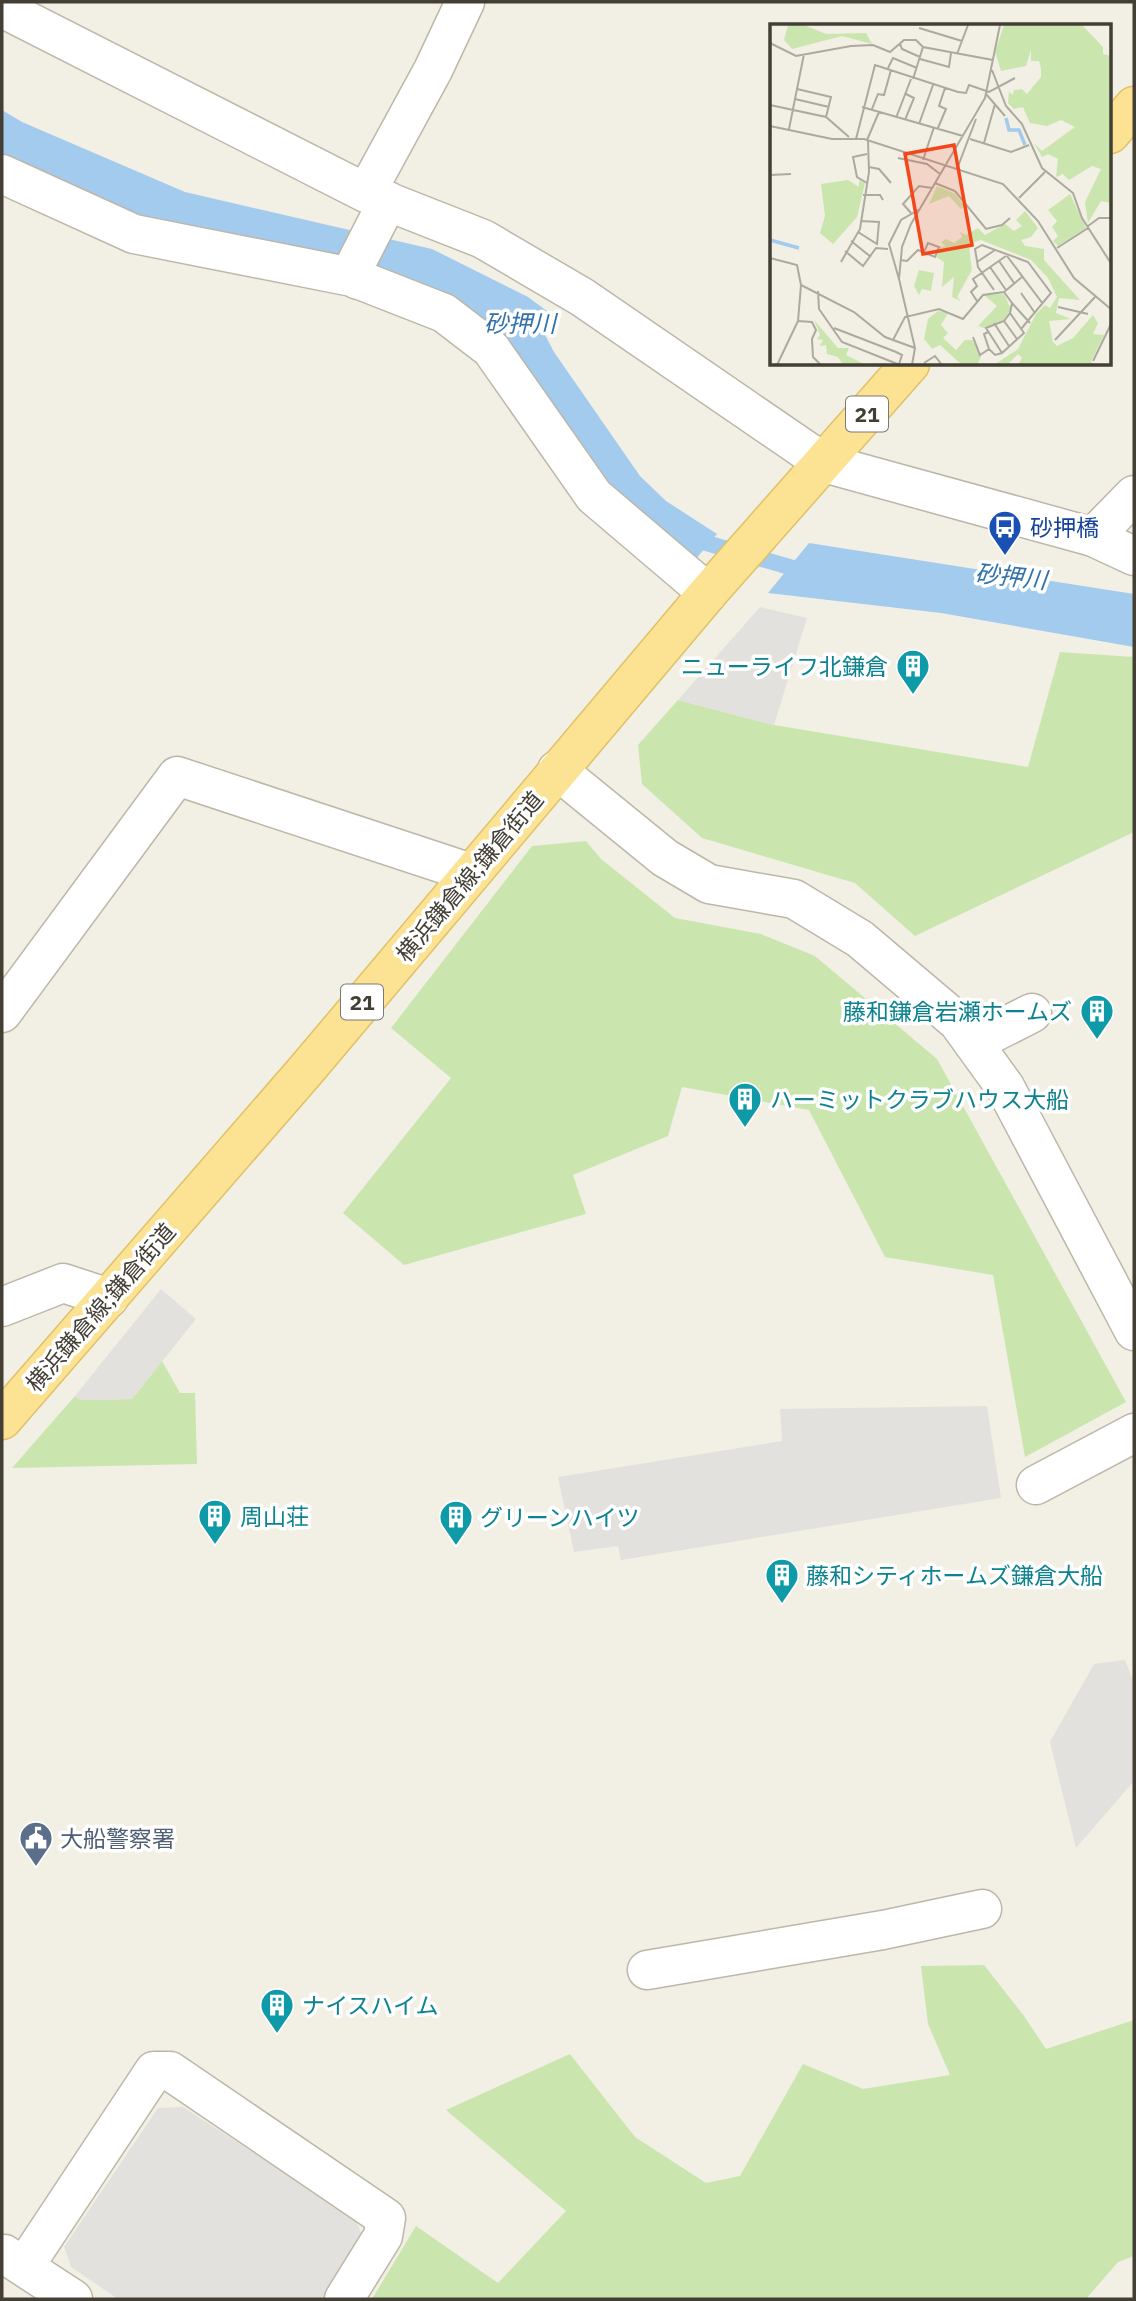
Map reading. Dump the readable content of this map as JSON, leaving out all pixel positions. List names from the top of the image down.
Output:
{
  "streets": {
    "main road": ["21", "横浜鎌倉線;鎌倉街道"]
  },
  "water": ["砂押川"],
  "places": {
    "bus stop": ["砂押橋"],
    "building": [
      "ニューライフ北鎌倉",
      "藤和鎌倉岩瀬ホームズ",
      "ハーミットクラブハウス大船",
      "周山荘",
      "グリーンハイツ",
      "藤和シティホームズ鎌倉大船",
      "ナイスハイム"
    ],
    "public building": ["大船警察署"]
  }
}
